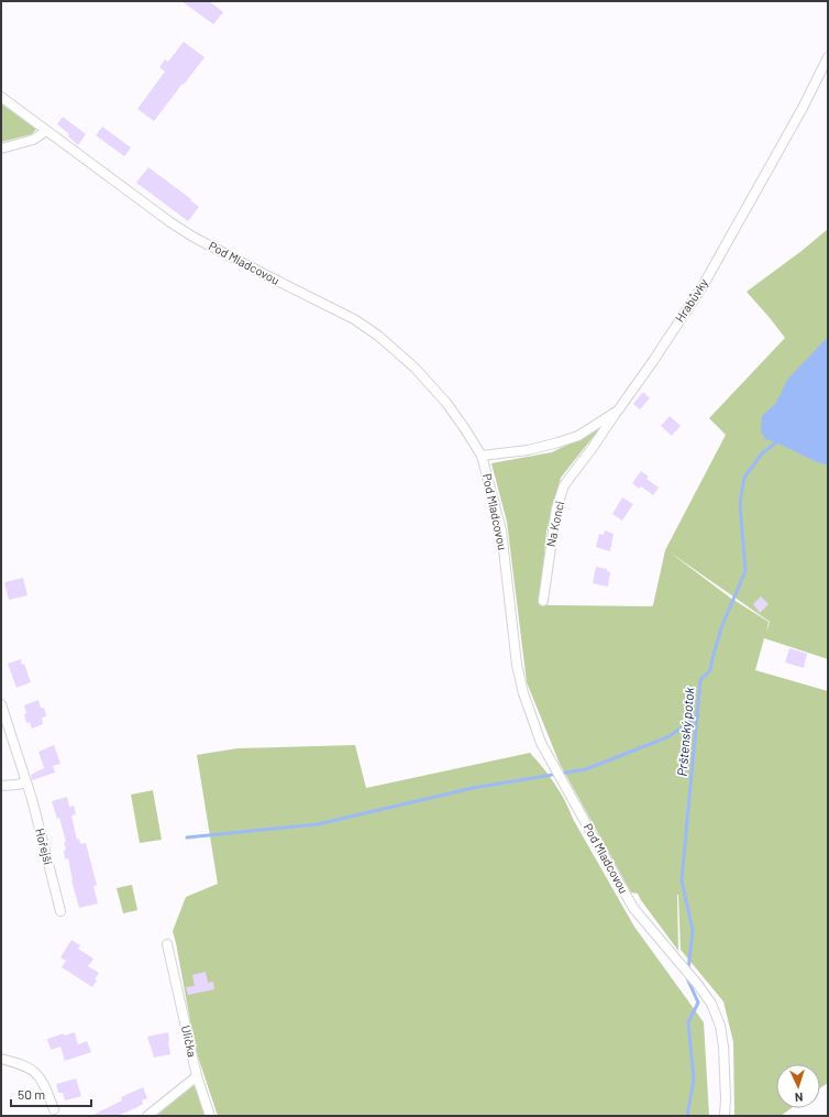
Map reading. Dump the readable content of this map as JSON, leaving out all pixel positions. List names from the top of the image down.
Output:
{
  "streets": {
    "street": [
      "Pod Mladcovou",
      "Hrabůvky",
      "Na Konci",
      "Hořejší",
      "Ulička"
    ]
  },
  "crossings": [
    ["Pod Mladcovou", "Hrabůvky"],
    ["Hrabůvky", "Na Konci"]
  ],
  "water": ["Prštenský potok"],
  "scale_bar": "50 m",
  "north": "bottom"
}
